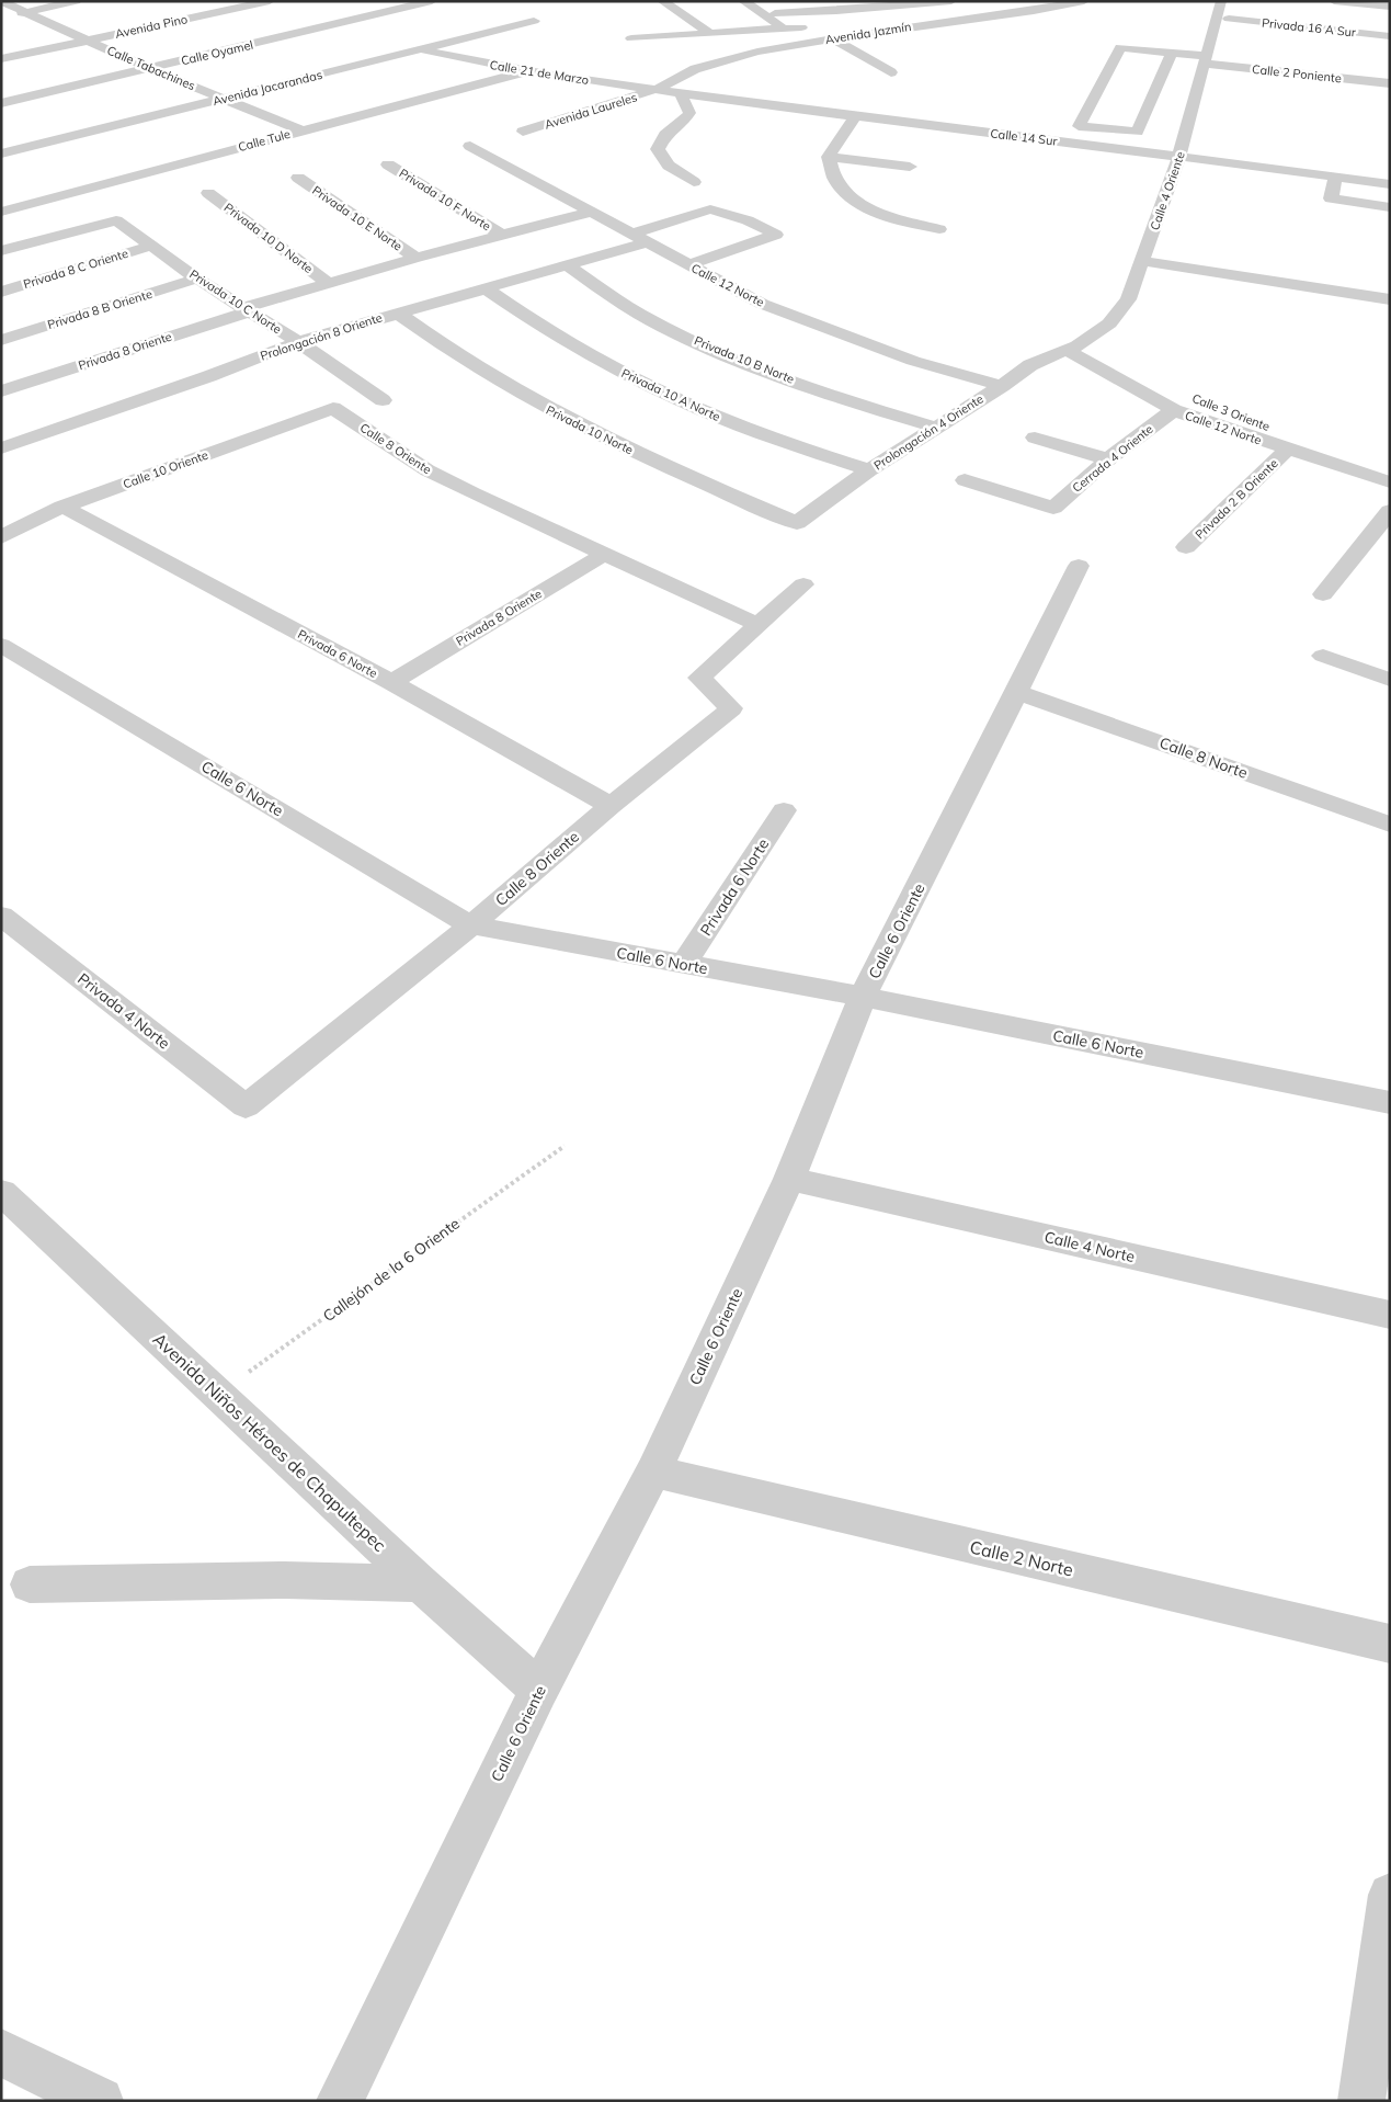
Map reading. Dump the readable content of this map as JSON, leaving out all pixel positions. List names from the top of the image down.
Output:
{
  "streets": {
    "street": [
      "Avenida Pino",
      "Privada 16 A Sur",
      "Avenida Jazmín",
      "Calle Oyamel",
      "Calle Tabachines",
      "Calle 21 de Marzo",
      "Calle 2 Poniente",
      "Avenida Jacarandas",
      "Avenida Laureles",
      "Calle 14 Sur",
      "Calle Tule",
      "Calle 4 Oriente",
      "Privada 10 F Norte",
      "Privada 10 E Norte",
      "Privada 10 D Norte",
      "Privada 8 C Oriente",
      "Calle 12 Norte",
      "Privada 10 C Norte",
      "Privada 8 B Oriente",
      "Prolongación 8 Oriente",
      "Privada 8 Oriente",
      "Privada 10 B Norte",
      "Privada 10 A Norte",
      "Calle 3 Oriente",
      "Privada 10 Norte",
      "Prolongación 4 Oriente",
      "Calle 8 Oriente",
      "Cerrada 4 Oriente",
      "Calle 10 Oriente",
      "Privada 2 B Oriente",
      "Privada 6 Norte",
      "Calle 8 Norte",
      "Calle 6 Norte",
      "Calle 6 Oriente",
      "Privada 4 Norte",
      "Calle 4 Norte",
      "Avenida Niños Héroes de Chapultepec",
      "Calle 2 Norte"
    ],
    "path": ["Callejón de la 6 Oriente"]
  },
  "crossings": [
    ["Avenida Pino", "Calle Tabachines"],
    ["Avenida Jazmín", "Calle 21 de Marzo"],
    ["Avenida Jazmín", "Avenida Laureles"],
    ["Avenida Jazmín", "Calle 14 Sur"],
    ["Calle Oyamel", "Calle Tabachines"],
    ["Calle Tabachines", "Avenida Jacarandas"],
    ["Calle Tabachines", "Calle Tule"],
    ["Calle 21 de Marzo", "Avenida Jacarandas"],
    ["Calle 21 de Marzo", "Avenida Laureles"],
    ["Calle 21 de Marzo", "Calle 14 Sur"],
    ["Calle 21 de Marzo", "Calle Tule"],
    ["Calle 2 Poniente", "Calle 4 Oriente"],
    ["Avenida Laureles", "Calle 14 Sur"],
    ["Calle 14 Sur", "Calle 4 Oriente"],
    ["Calle 4 Oriente", "Calle 12 Norte"],
    ["Calle 4 Oriente", "Calle 3 Oriente"],
    ["Calle 4 Oriente", "Prolongación 4 Oriente"],
    ["Privada 8 C Oriente", "Privada 10 C Norte"],
    ["Calle 12 Norte", "Prolongación 8 Oriente"],
    ["Calle 12 Norte", "Calle 3 Oriente"],
    ["Calle 12 Norte", "Prolongación 4 Oriente"],
    ["Calle 12 Norte", "Cerrada 4 Oriente"],
    ["Calle 12 Norte", "Privada 2 B Oriente"],
    ["Privada 10 C Norte", "Privada 8 B Oriente"],
    ["Privada 10 C Norte", "Prolongación 8 Oriente"],
    ["Privada 10 C Norte", "Privada 8 Oriente"],
    ["Prolongación 8 Oriente", "Privada 10 B Norte"],
    ["Prolongación 8 Oriente", "Privada 10 A Norte"],
    ["Prolongación 8 Oriente", "Privada 10 Norte"],
    ["Privada 8 Oriente", "Calle 8 Oriente"],
    ["Privada 8 Oriente", "Privada 6 Norte"],
    ["Privada 10 B Norte", "Prolongación 4 Oriente"],
    ["Privada 10 A Norte", "Prolongación 4 Oriente"],
    ["Calle 3 Oriente", "Prolongación 4 Oriente"],
    ["Privada 10 Norte", "Prolongación 4 Oriente"],
    ["Calle 8 Oriente", "Calle 10 Oriente"],
    ["Calle 8 Oriente", "Privada 6 Norte"],
    ["Calle 8 Oriente", "Calle 6 Norte"],
    ["Calle 8 Oriente", "Privada 4 Norte"],
    ["Calle 10 Oriente", "Privada 6 Norte"],
    ["Privada 6 Norte", "Calle 6 Norte"],
    ["Calle 8 Norte", "Calle 6 Oriente"],
    ["Calle 6 Norte", "Calle 6 Oriente"],
    ["Calle 6 Oriente", "Calle 4 Norte"],
    ["Calle 6 Oriente", "Avenida Niños Héroes de Chapultepec"],
    ["Calle 6 Oriente", "Calle 2 Norte"],
    ["Callejón de la 6 Oriente", "Avenida Niños Héroes de Chapultepec"]
  ]
}
